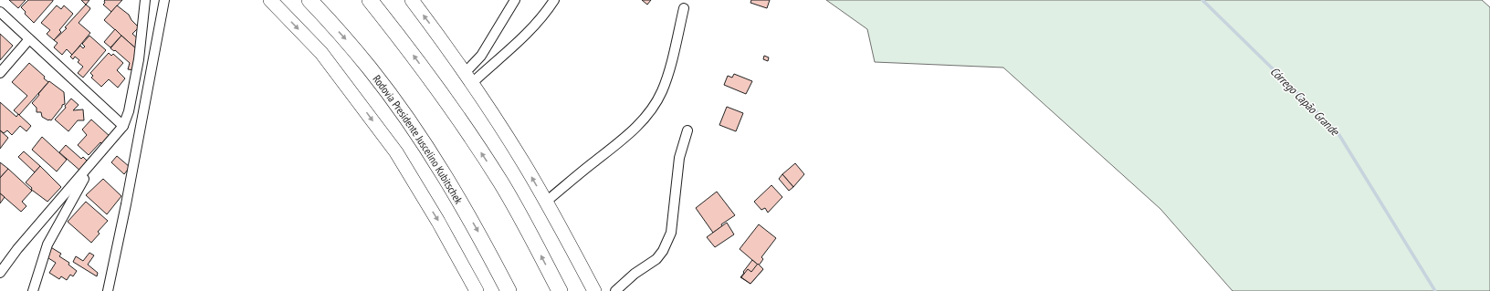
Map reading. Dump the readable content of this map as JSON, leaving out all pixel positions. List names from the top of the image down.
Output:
{
  "streets": {
    "highway": ["Rodovia Presidente Juscelino Kubitschek"]
  },
  "water": ["Córrego Capão Grande"]
}
